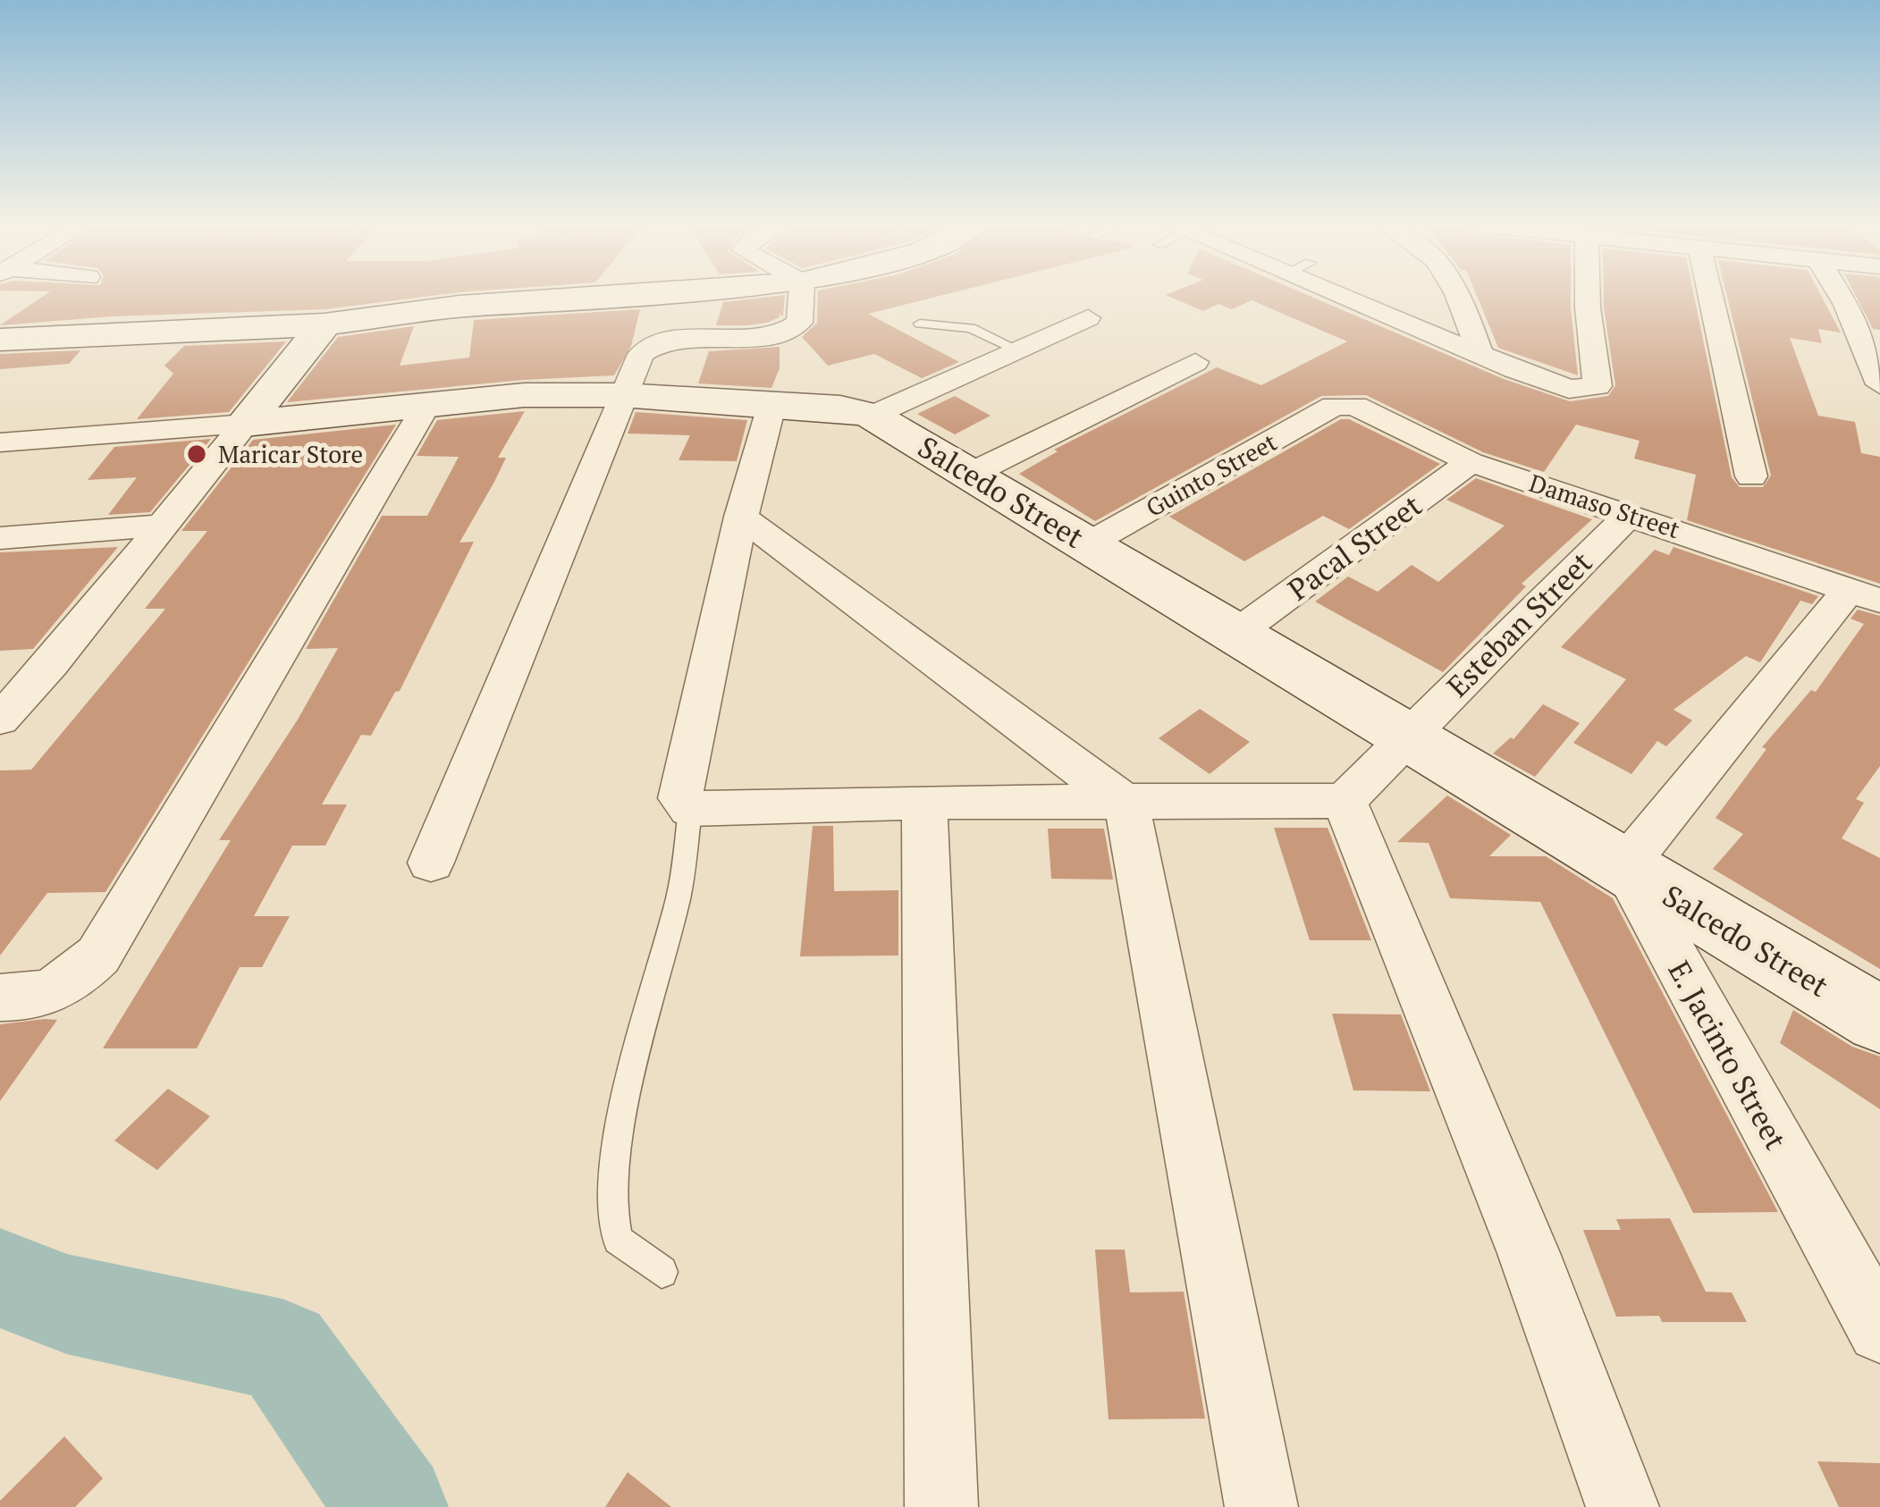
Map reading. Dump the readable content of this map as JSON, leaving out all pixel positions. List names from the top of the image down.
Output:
{
  "streets": {
    "street": [
      "Guinto Street",
      "Salcedo Street",
      "Damaso Street",
      "Pacal Street",
      "Esteban Street",
      "E. Jacinto Street"
    ]
  },
  "crossings": [
    ["Guinto Street", "Salcedo Street"],
    ["Guinto Street", "Damaso Street"],
    ["Salcedo Street", "Pacal Street"],
    ["Salcedo Street", "Esteban Street"],
    ["Salcedo Street", "E. Jacinto Street"],
    ["Damaso Street", "Pacal Street"],
    ["Damaso Street", "Esteban Street"]
  ],
  "places": ["Maricar Store"]
}
